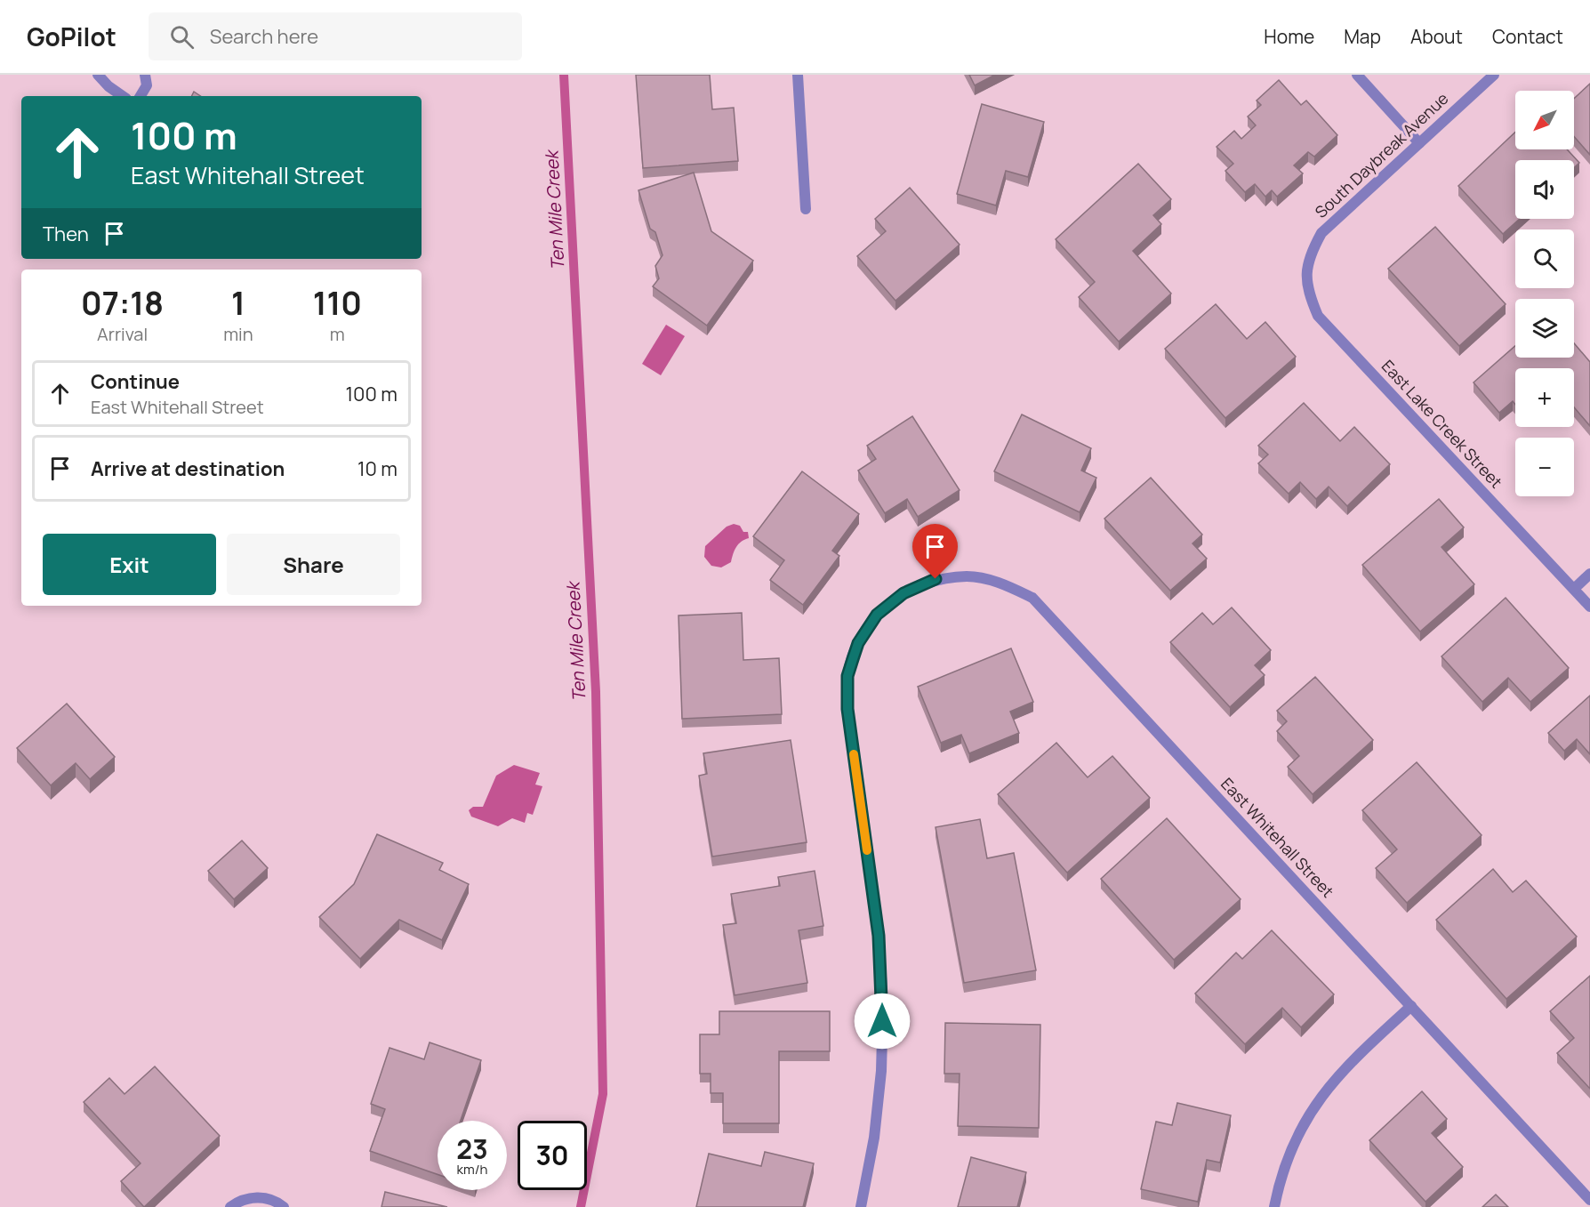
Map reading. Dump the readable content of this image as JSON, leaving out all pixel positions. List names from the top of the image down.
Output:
{
  "streets": {
    "street": ["South Daybreak Avenue", "East Lake Creek Street", "East Whitehall Street"]
  },
  "crossings": [
    ["South Daybreak Avenue", "East Lake Creek Street"]
  ],
  "water": ["Ten Mile Creek"],
  "north": "bottom left",
  "page": {
    "header": "GoPilot",
    "search": "Search here",
    "nav": [
      "Home",
      "Map",
      "About",
      "Contact"
    ],
    "map_buttons": ["+", "−"],
    "turn": ["100 m", "East Whitehall Street"],
    "then": "Then",
    "eta": [
      "07:18",
      "Arrival",
      "1",
      "min",
      "110",
      "m"
    ],
    "list": [
      {
        "name": "Continue",
        "note": "East Whitehall Street",
        "value": "100 m"
      },
      {
        "name": "Arrive at destination",
        "value": "10 m"
      }
    ],
    "buttons": ["Exit", "Share"],
    "speed": "23 km/h",
    "limit": "30"
  }
}
